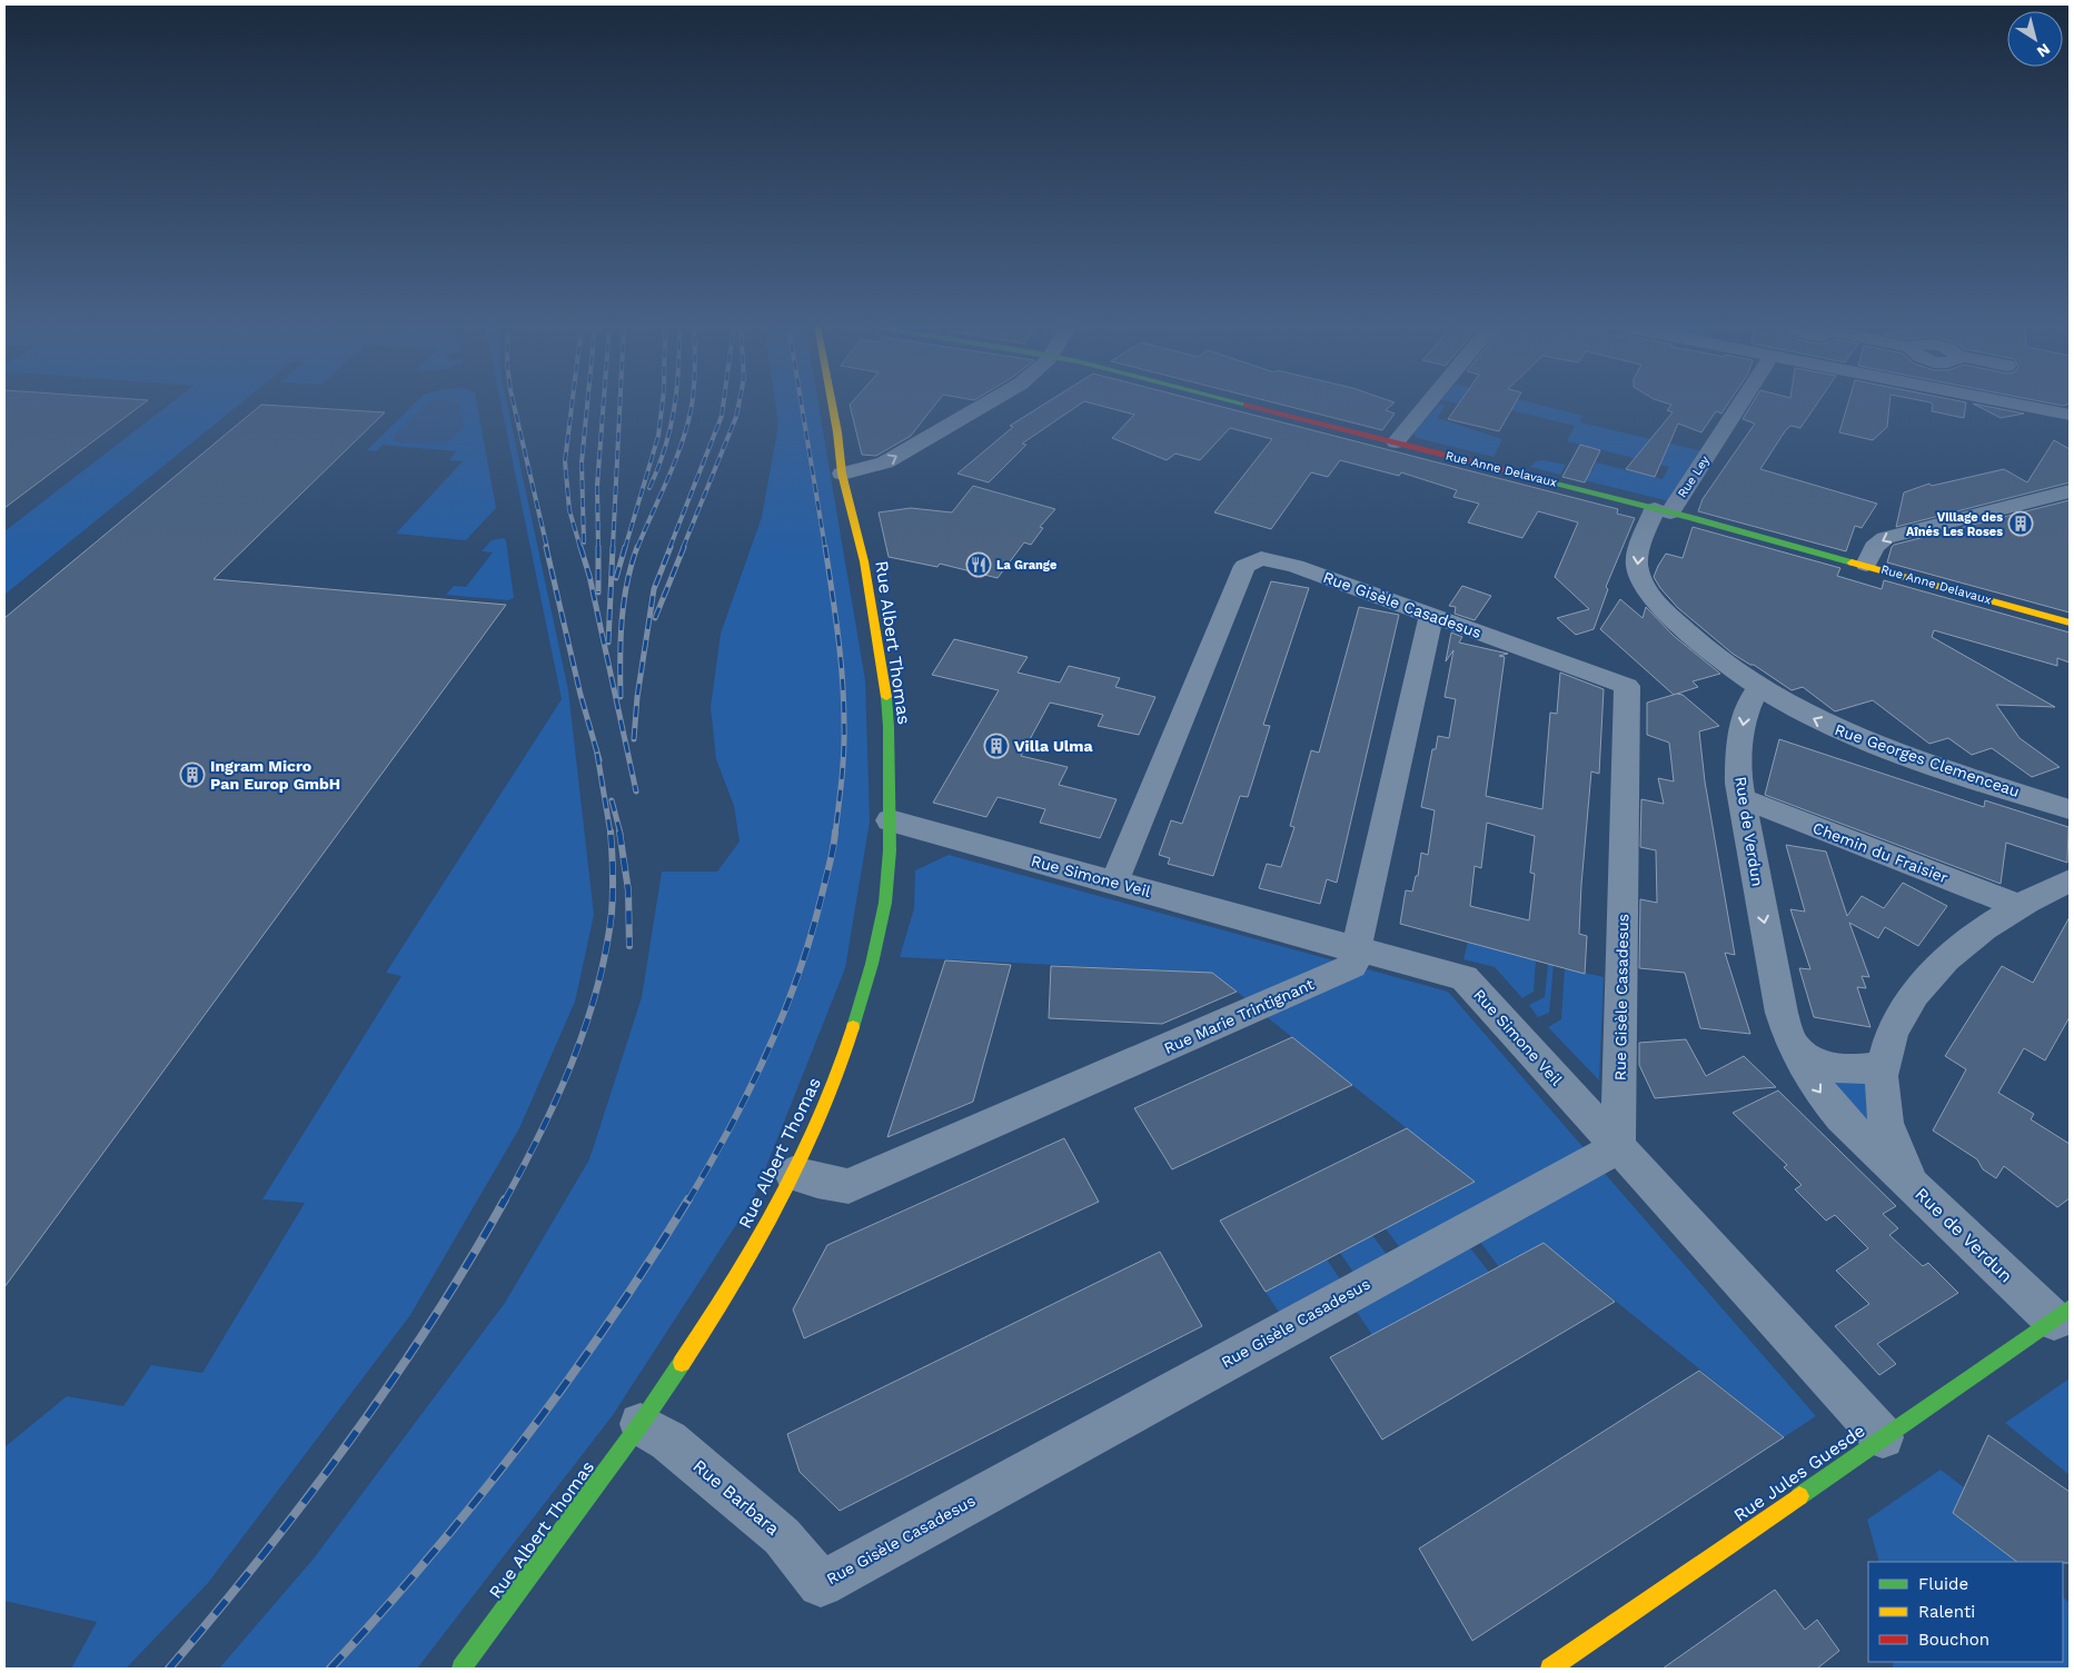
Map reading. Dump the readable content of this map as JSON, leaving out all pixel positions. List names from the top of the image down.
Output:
{
  "streets": {
    "street": [
      "Rue Anne Delavaux",
      "Rue Ley",
      "Rue Gisèle Casadesus",
      "Rue Albert Thomas",
      "Rue Georges Clemenceau",
      "Rue de Verdun",
      "Chemin du Fraisier",
      "Rue Simone Veil",
      "Rue Marie Trintignant",
      "Rue Jules Guesde",
      "Rue Barbara"
    ]
  },
  "crossings": [
    ["Rue Anne Delavaux", "Rue Ley"],
    ["Rue Gisèle Casadesus", "Rue Simone Veil"],
    ["Rue Gisèle Casadesus", "Rue Marie Trintignant"],
    ["Rue Gisèle Casadesus", "Rue Barbara"],
    ["Rue Albert Thomas", "Rue Simone Veil"],
    ["Rue Albert Thomas", "Rue Marie Trintignant"],
    ["Rue Albert Thomas", "Rue Barbara"],
    ["Rue Georges Clemenceau", "Rue de Verdun"],
    ["Rue de Verdun", "Chemin du Fraisier"],
    ["Rue de Verdun", "Rue Jules Guesde"],
    ["Rue Simone Veil", "Rue Marie Trintignant"],
    ["Rue Simone Veil", "Rue Jules Guesde"]
  ],
  "one_way": ["Rue Georges Clemenceau", "Rue de Verdun"],
  "places": {
    "building": ["Village des Aînés Les Roses", "Villa Ulma", "Ingram Micro Pan Europ GmbH"],
    "restaurant": ["La Grange"]
  },
  "legend": ["Fluide", "Ralenti", "Bouchon"],
  "north": "bottom right"
}
